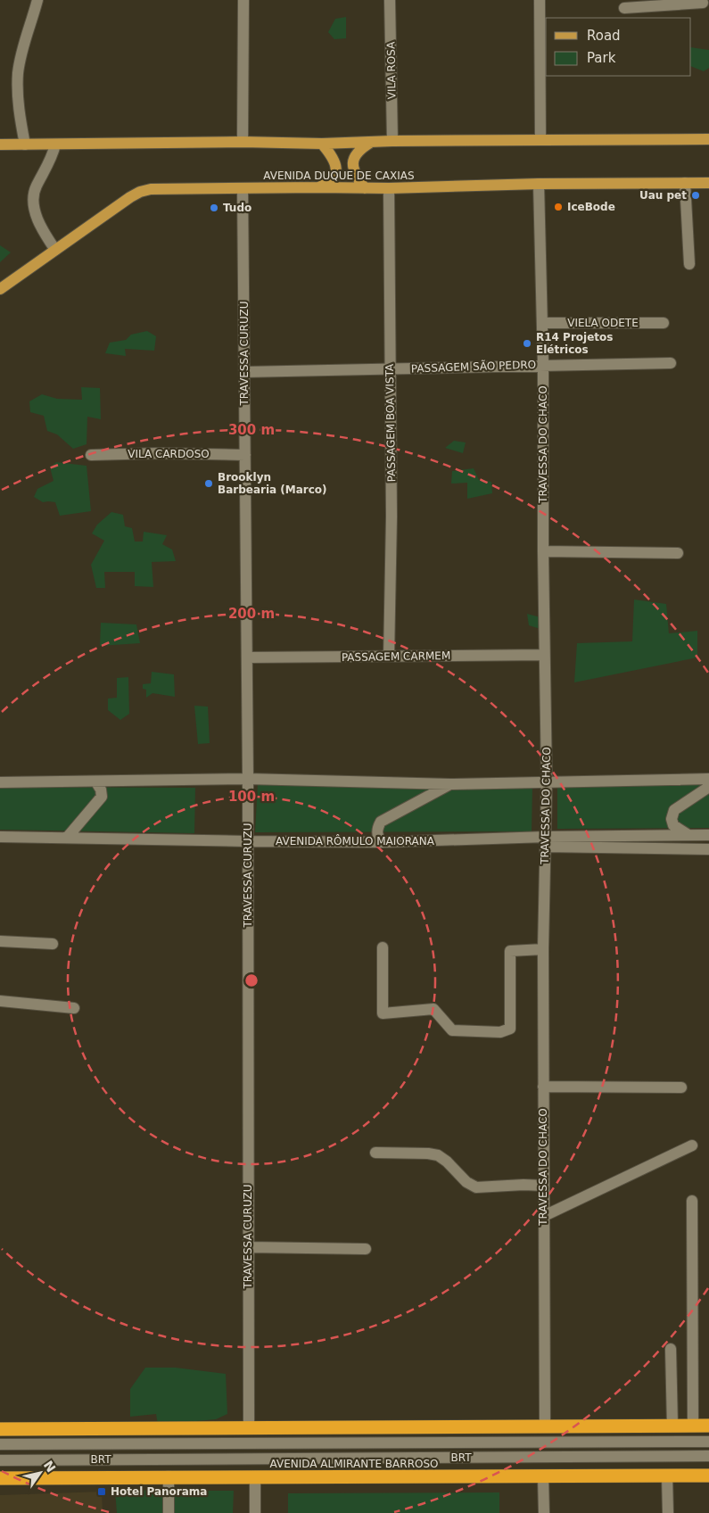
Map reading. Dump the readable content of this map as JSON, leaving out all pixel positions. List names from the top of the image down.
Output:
{
  "streets": {
    "highway": ["AVENIDA ALMIRANTE BARROSO"],
    "main road": ["AVENIDA DUQUE DE CAXIAS"],
    "street": [
      "VILA ROSA",
      "VIELA ODETE",
      "TRAVESSA CURUZU",
      "PASSAGEM SÃO PEDRO",
      "PASSAGEM BOA VISTA",
      "TRAVESSA DO CHACO",
      "VILA CARDOSO",
      "PASSAGEM CARMEM",
      "AVENIDA RÔMULO MAIORANA",
      "BRT"
    ]
  },
  "crossings": [
    ["AVENIDA DUQUE DE CAXIAS", "TRAVESSA CURUZU"],
    ["AVENIDA DUQUE DE CAXIAS", "PASSAGEM BOA VISTA"],
    ["AVENIDA DUQUE DE CAXIAS", "TRAVESSA DO CHACO"],
    ["VIELA ODETE", "TRAVESSA DO CHACO"],
    ["TRAVESSA CURUZU", "PASSAGEM SÃO PEDRO"],
    ["TRAVESSA CURUZU", "VILA CARDOSO"],
    ["TRAVESSA CURUZU", "PASSAGEM CARMEM"],
    ["TRAVESSA CURUZU", "AVENIDA RÔMULO MAIORANA"],
    ["PASSAGEM SÃO PEDRO", "PASSAGEM BOA VISTA"],
    ["PASSAGEM SÃO PEDRO", "TRAVESSA DO CHACO"],
    ["PASSAGEM BOA VISTA", "PASSAGEM CARMEM"],
    ["TRAVESSA DO CHACO", "PASSAGEM CARMEM"],
    ["TRAVESSA DO CHACO", "AVENIDA RÔMULO MAIORANA"]
  ],
  "places": {
    "other": [
      "Uau pet",
      "IceBode",
      "Tudo",
      "R14 Projetos Elétricos",
      "Brooklyn Barbearia (Marco)"
    ],
    "transit": ["Hotel Panorama"]
  },
  "legend": ["Road", "Park"],
  "north": "top right",
  "rings": ["300 m", "200 m", "100 m"]
}
